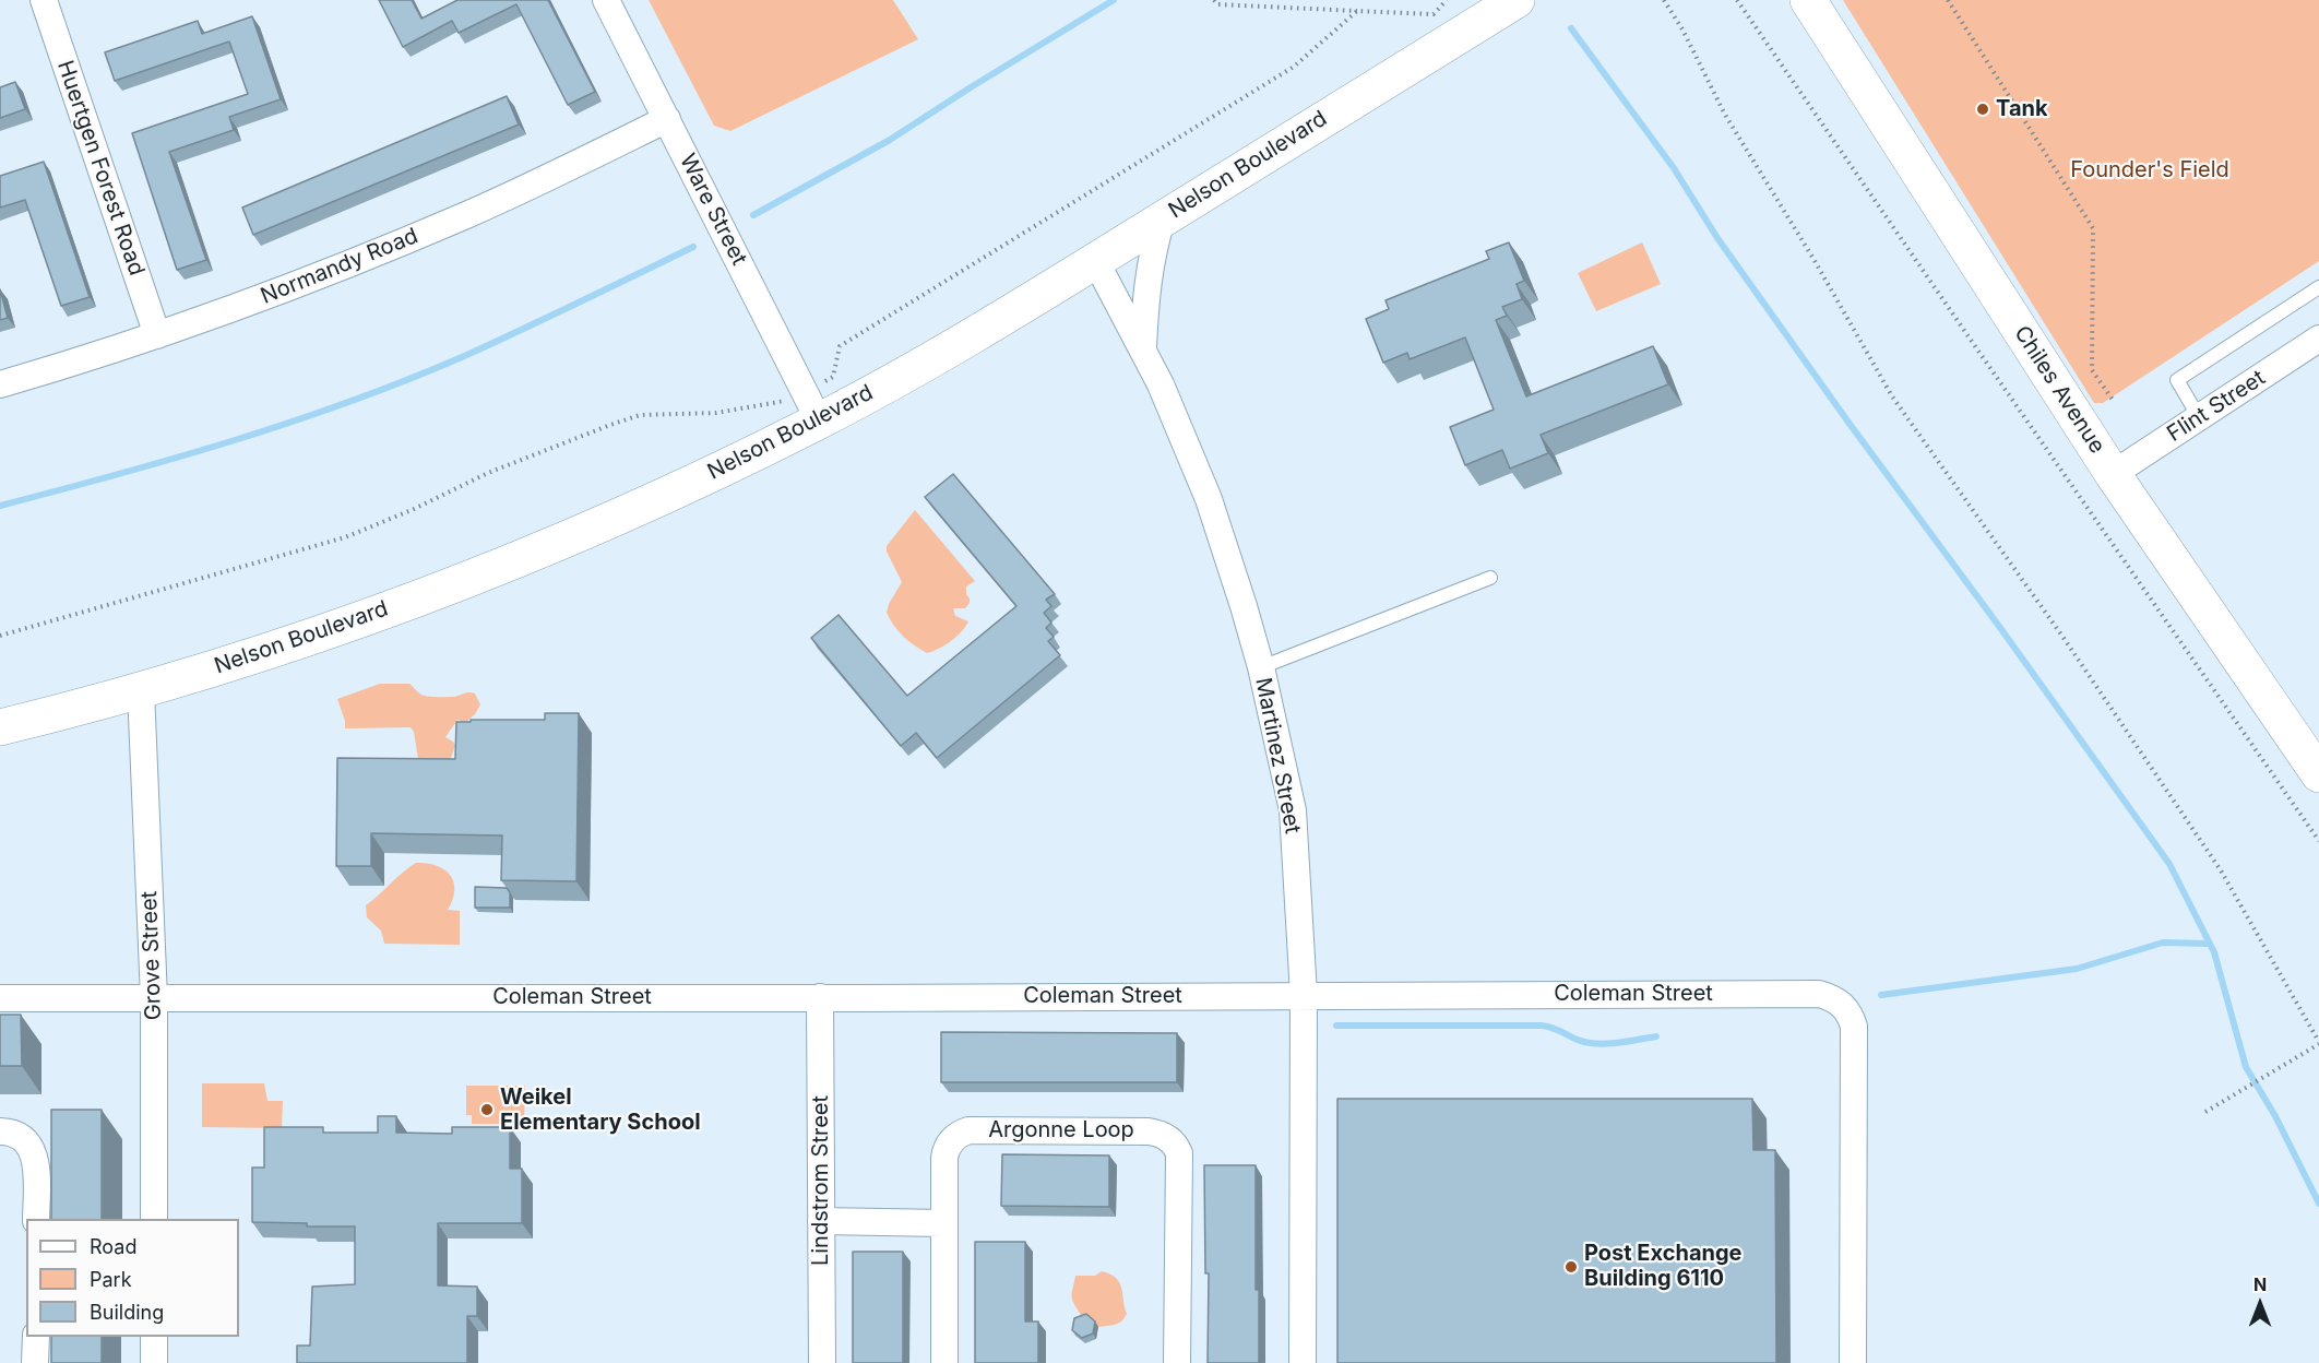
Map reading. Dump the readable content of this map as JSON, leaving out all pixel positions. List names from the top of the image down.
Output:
{
  "streets": {
    "street": [
      "Nelson Boulevard",
      "Huertgen Forest Road",
      "Ware Street",
      "Normandy Road",
      "Chiles Avenue",
      "Flint Street",
      "Martinez Street",
      "Grove Street",
      "Coleman Street",
      "Argonne Loop",
      "Lindstrom Street"
    ]
  },
  "crossings": [
    ["Nelson Boulevard", "Ware Street"],
    ["Nelson Boulevard", "Martinez Street"],
    ["Nelson Boulevard", "Grove Street"],
    ["Huertgen Forest Road", "Normandy Road"],
    ["Ware Street", "Normandy Road"],
    ["Chiles Avenue", "Flint Street"],
    ["Martinez Street", "Coleman Street"],
    ["Grove Street", "Coleman Street"],
    ["Coleman Street", "Lindstrom Street"]
  ],
  "parks": ["Founder's Field"],
  "places": ["Tank", "Weikel Elementary School", "Post Exchange Building 6110"],
  "legend": ["Road", "Park", "Building"],
  "north": "top"
}
